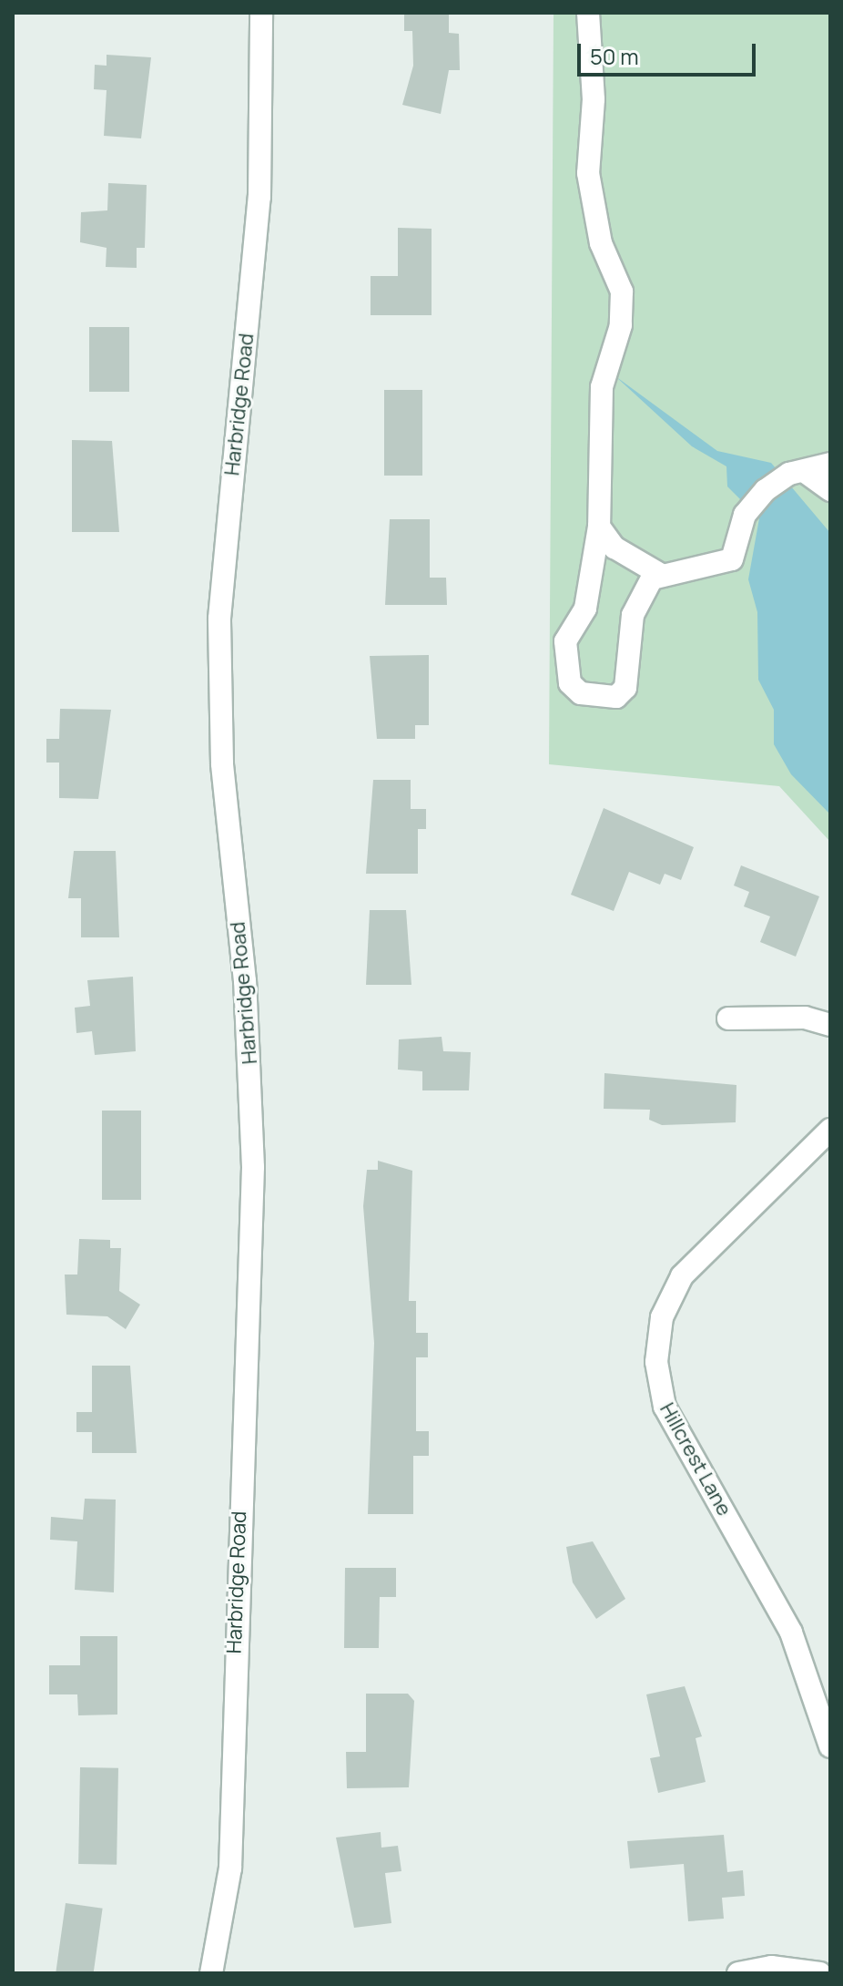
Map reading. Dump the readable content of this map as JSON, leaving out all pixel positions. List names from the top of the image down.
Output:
{
  "streets": {
    "street": ["Harbridge Road", "Hillcrest Lane"]
  },
  "scale_bar": "50 m"
}
